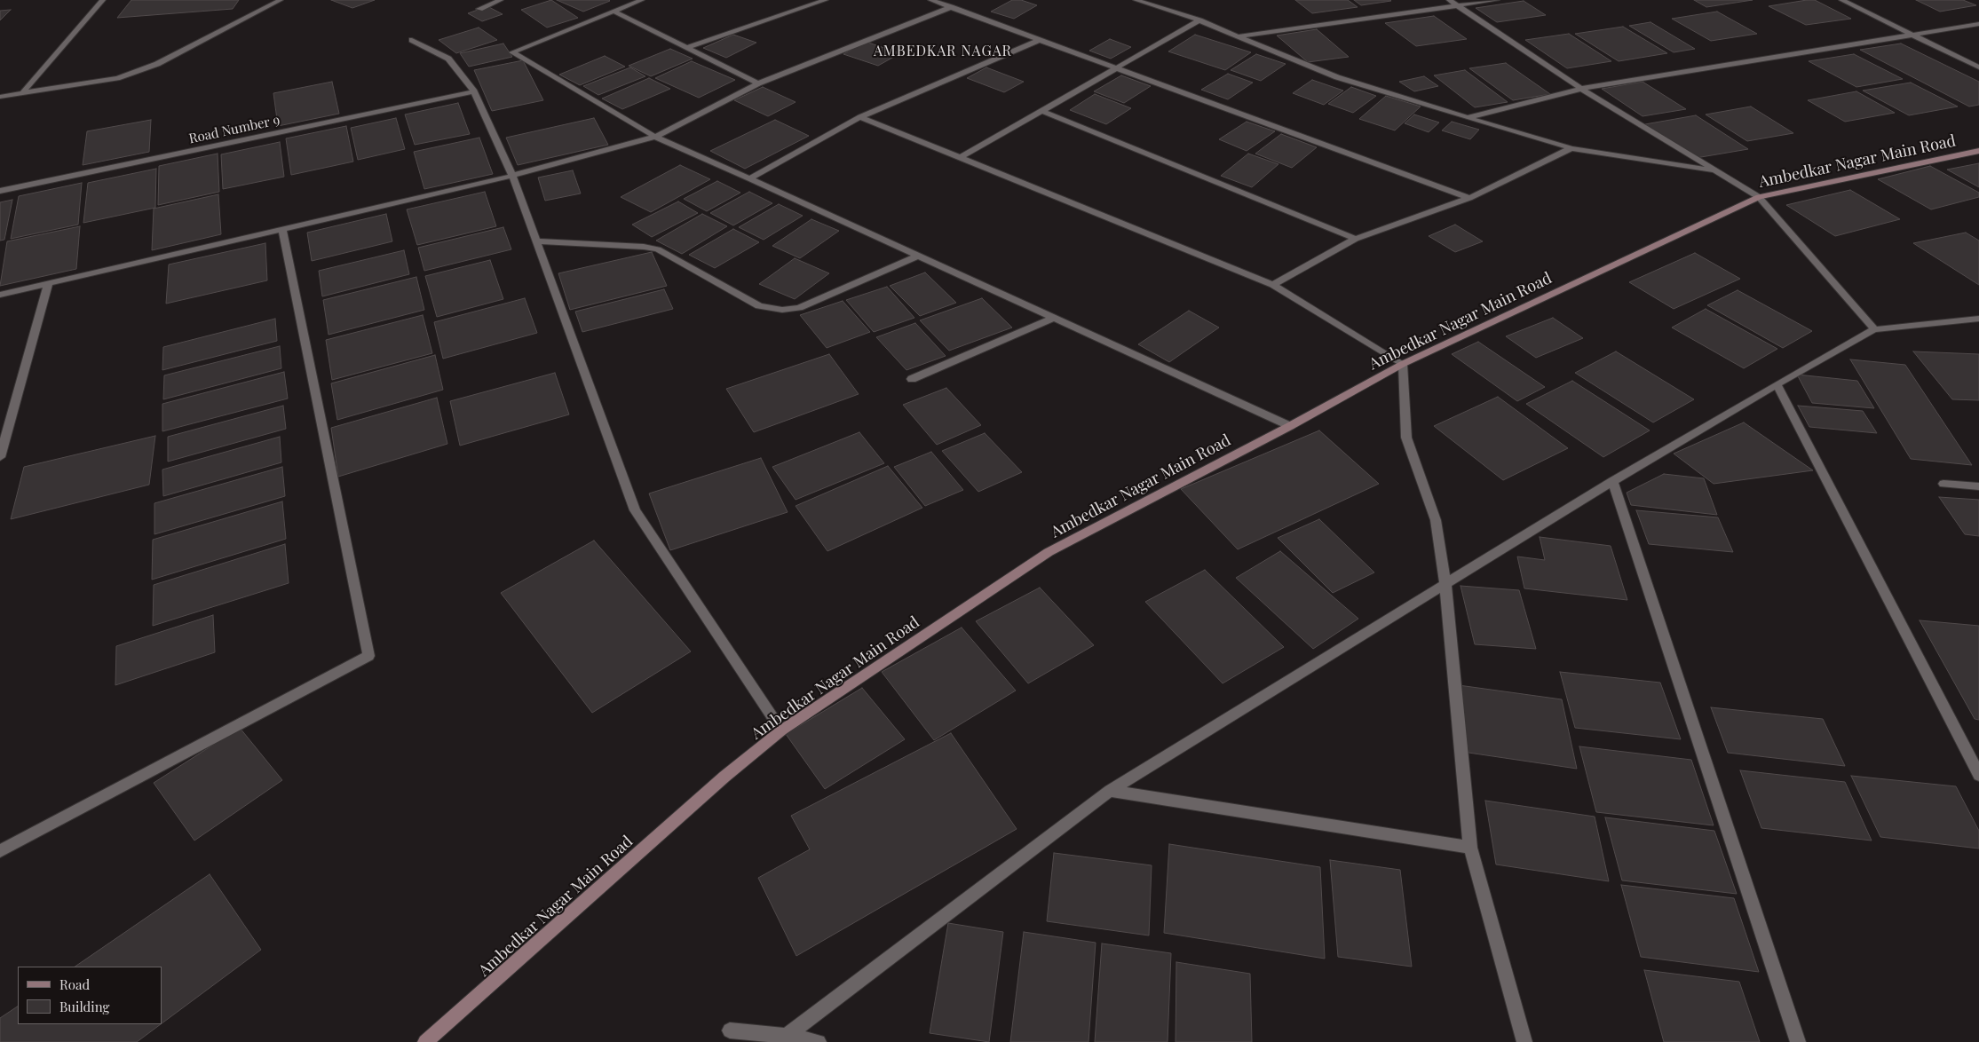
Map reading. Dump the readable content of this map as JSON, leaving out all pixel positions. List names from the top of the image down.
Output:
{
  "streets": {
    "street": ["Road Number 9", "Ambedkar Nagar Main Road"]
  },
  "districts": ["AMBEDKAR NAGAR"],
  "legend": ["Road", "Building"]
}
